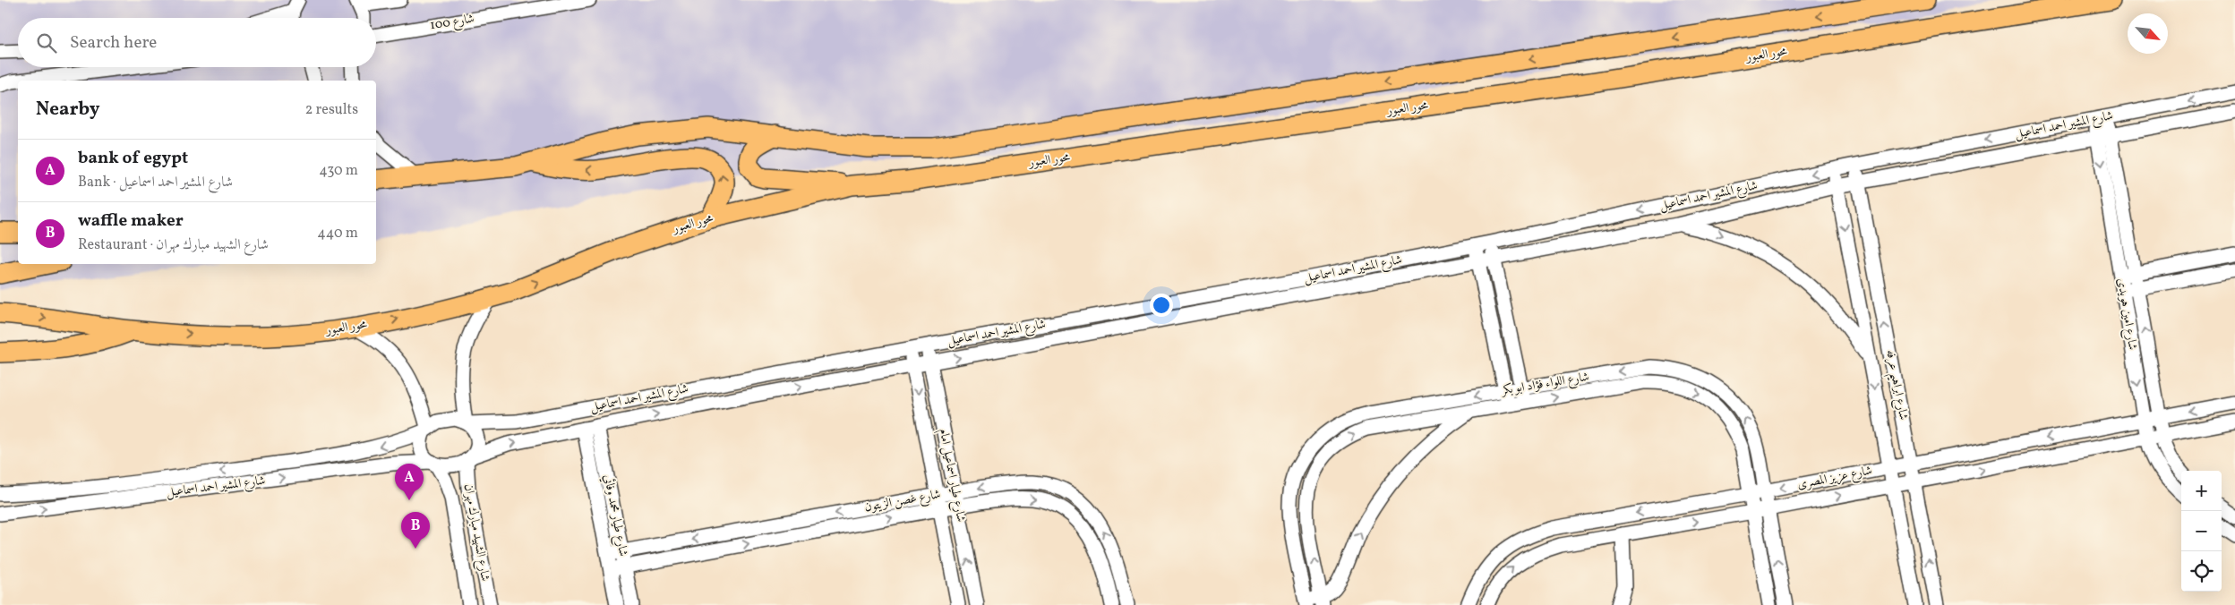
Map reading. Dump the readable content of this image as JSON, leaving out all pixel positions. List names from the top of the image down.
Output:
{
  "streets": {
    "highway": ["محور العبور"],
    "street": [
      "شارع 100",
      "شارع المشير احمد اسماعيل",
      "شارع امين هويدى",
      "شارع اللواء فؤاد ابو بكر",
      "شارع ابراهيم عرفه",
      "شارع طيار اسماعيل امام",
      "شارع عزيز المصرى",
      "شارع غصن الزيتون",
      "شارع طيار محمد وفائي",
      "شارع الشهيد مبارك مهران"
    ]
  },
  "crossings": [
    ["شارع المشير احمد اسماعيل", "شارع امين هويدى"],
    ["شارع المشير احمد اسماعيل", "شارع ابراهيم عرفه"],
    ["شارع المشير احمد اسماعيل", "شارع طيار اسماعيل امام"],
    ["شارع المشير احمد اسماعيل", "شارع طيار محمد وفائي"],
    ["شارع المشير احمد اسماعيل", "شارع الشهيد مبارك مهران"],
    ["شارع امين هويدى", "شارع عزيز المصرى"],
    ["شارع اللواء فؤاد ابو بكر", "شارع عزيز المصرى"],
    ["شارع ابراهيم عرفه", "شارع عزيز المصرى"],
    ["شارع طيار اسماعيل امام", "شارع غصن الزيتون"],
    ["شارع غصن الزيتون", "شارع طيار محمد وفائي"]
  ],
  "north": "bottom right",
  "page": {
    "search": "Search here",
    "heading": ["Nearby", "2 results"],
    "list": [
      {
        "mark": "A",
        "name": "bank of egypt",
        "note": "Bank · شارع المشير احمد اسماعيل",
        "value": "430 m"
      },
      {
        "mark": "B",
        "name": "waffle maker",
        "note": "Restaurant · شارع الشهيد مبارك مهران",
        "value": "440 m"
      }
    ],
    "pins": ["A", "B"],
    "map_buttons": ["+", "−"]
  }
}
